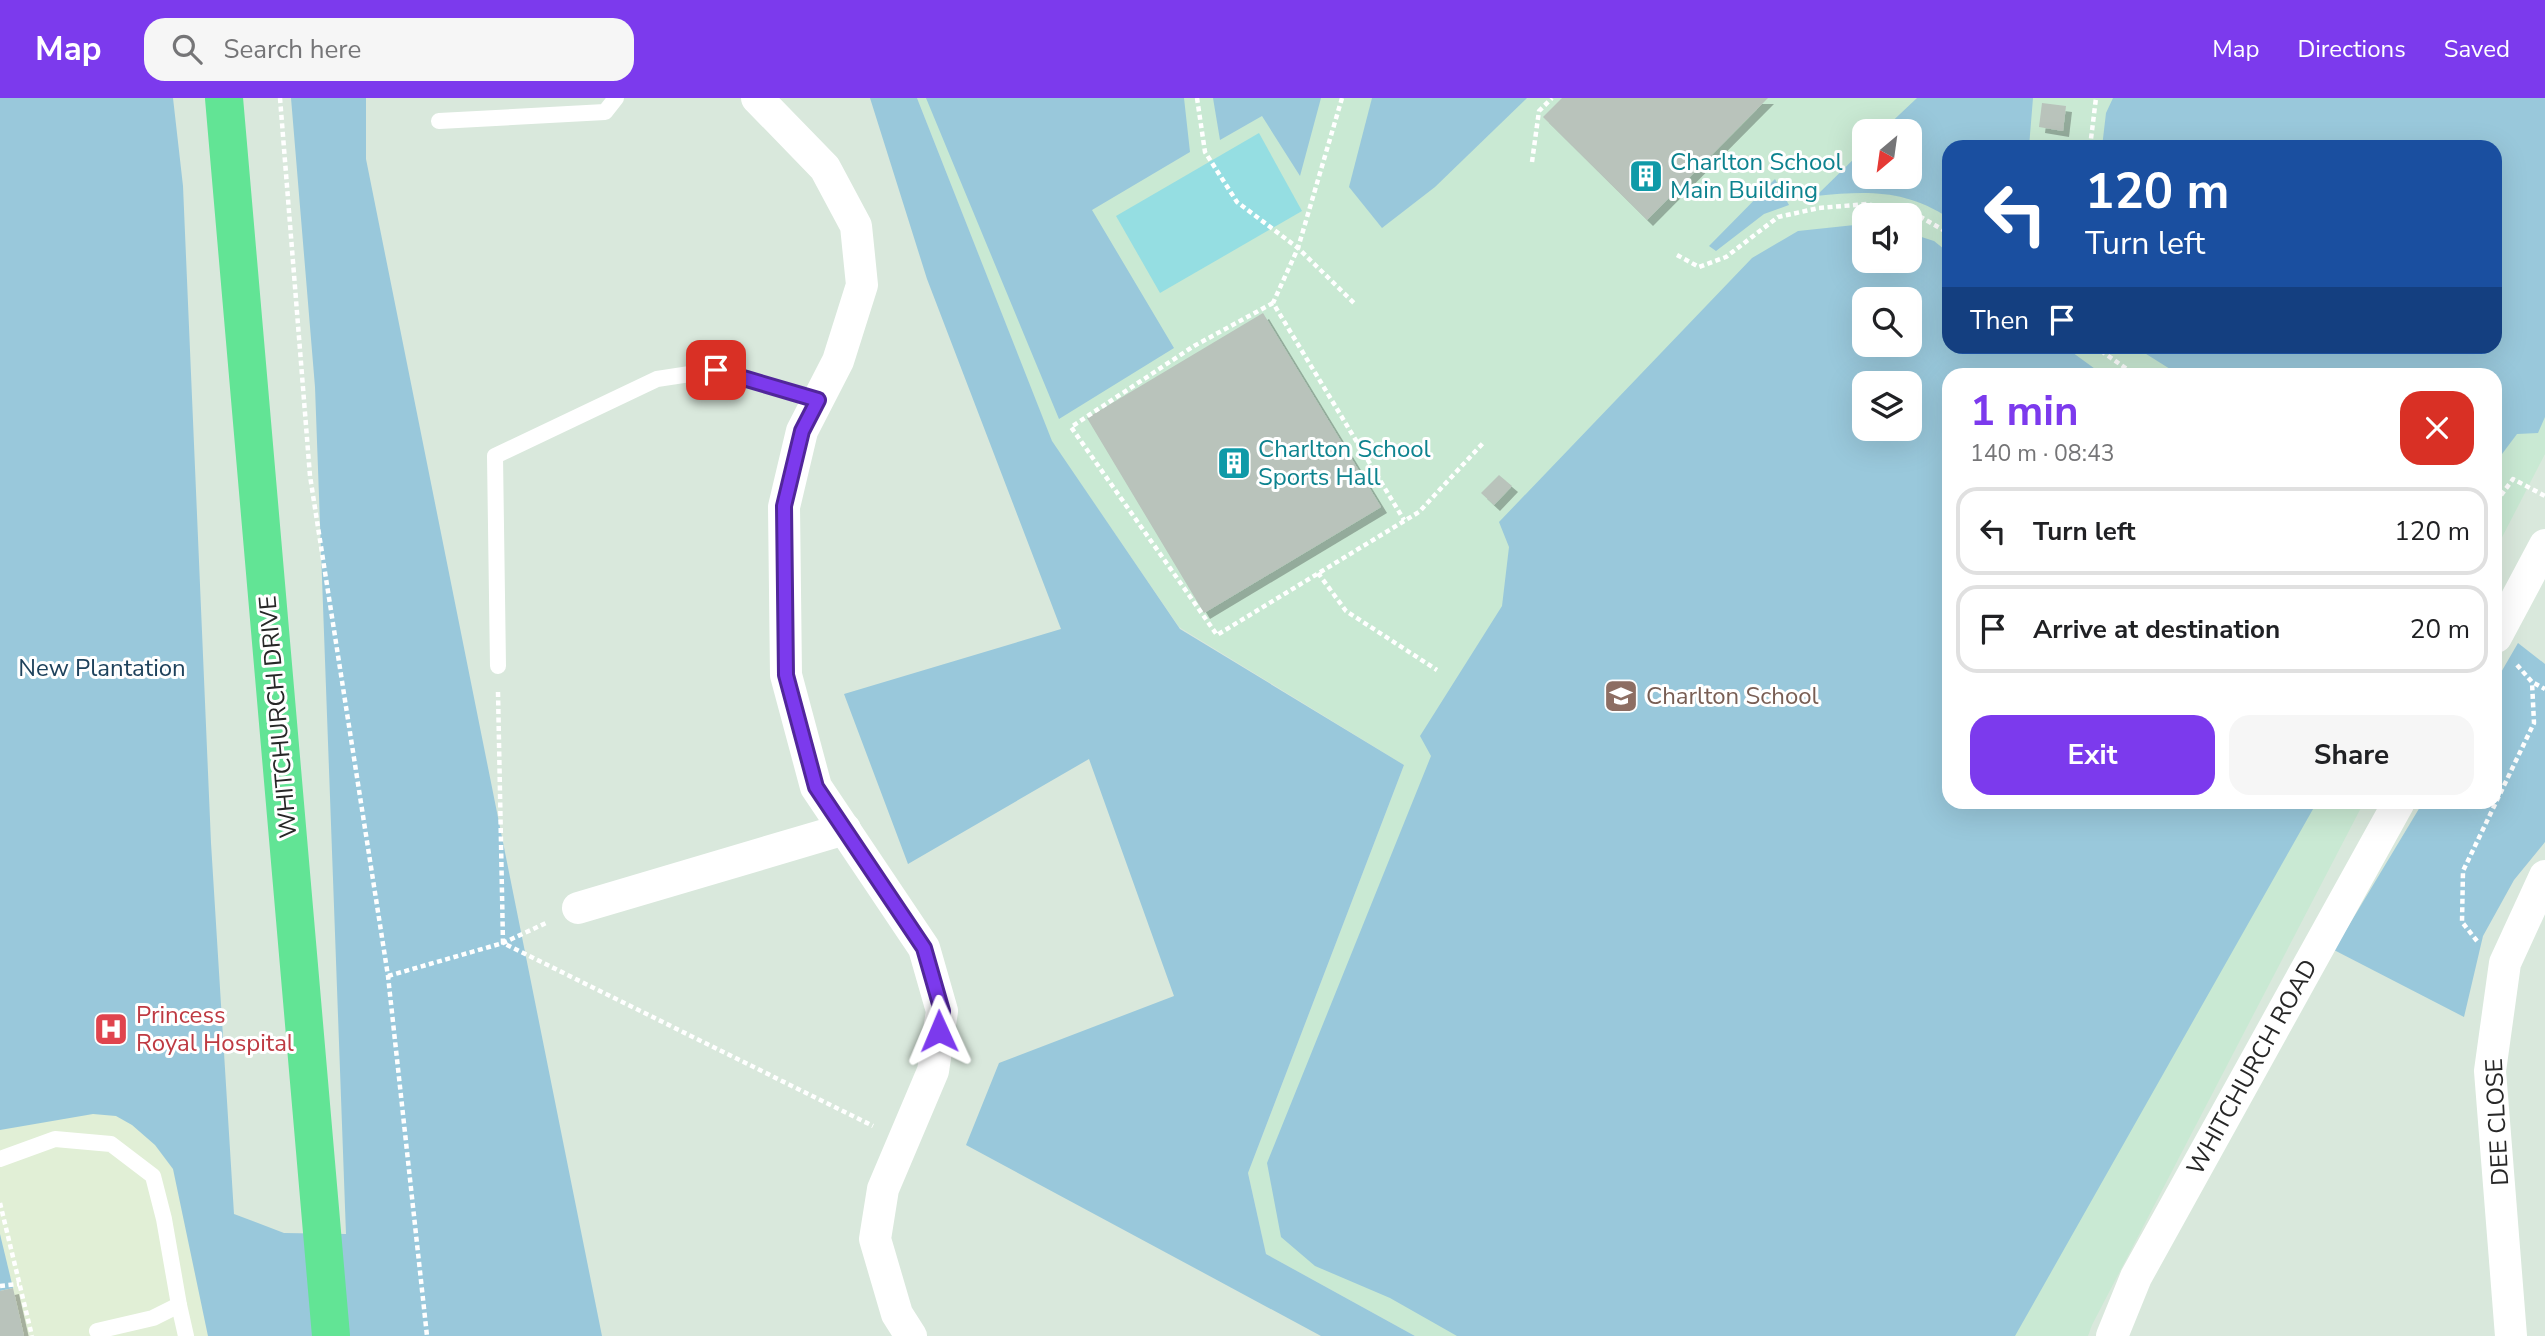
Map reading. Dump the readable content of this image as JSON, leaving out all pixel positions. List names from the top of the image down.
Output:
{
  "streets": {
    "main road": ["WHITCHURCH DRIVE"],
    "street": ["WHITCHURCH ROAD", "DEE CLOSE"]
  },
  "parks": ["New Plantation"],
  "places": {
    "building": ["Charlton School Main Building", "Charlton School Sports Hall"],
    "school or university": ["Charlton School"],
    "hospital": ["Princess Royal Hospital"]
  },
  "north": "bottom left",
  "page": {
    "header": "Map",
    "search": "Search here",
    "nav": ["Map", "Directions", "Saved"],
    "turn": ["120 m", "Turn left"],
    "then": "Then",
    "heading": ["1 min", "140 m · 08:43"],
    "list": [
      {
        "name": "Turn left",
        "value": "120 m"
      },
      {
        "name": "Arrive at destination",
        "value": "20 m"
      }
    ],
    "buttons": ["Exit", "Share"]
  }
}
